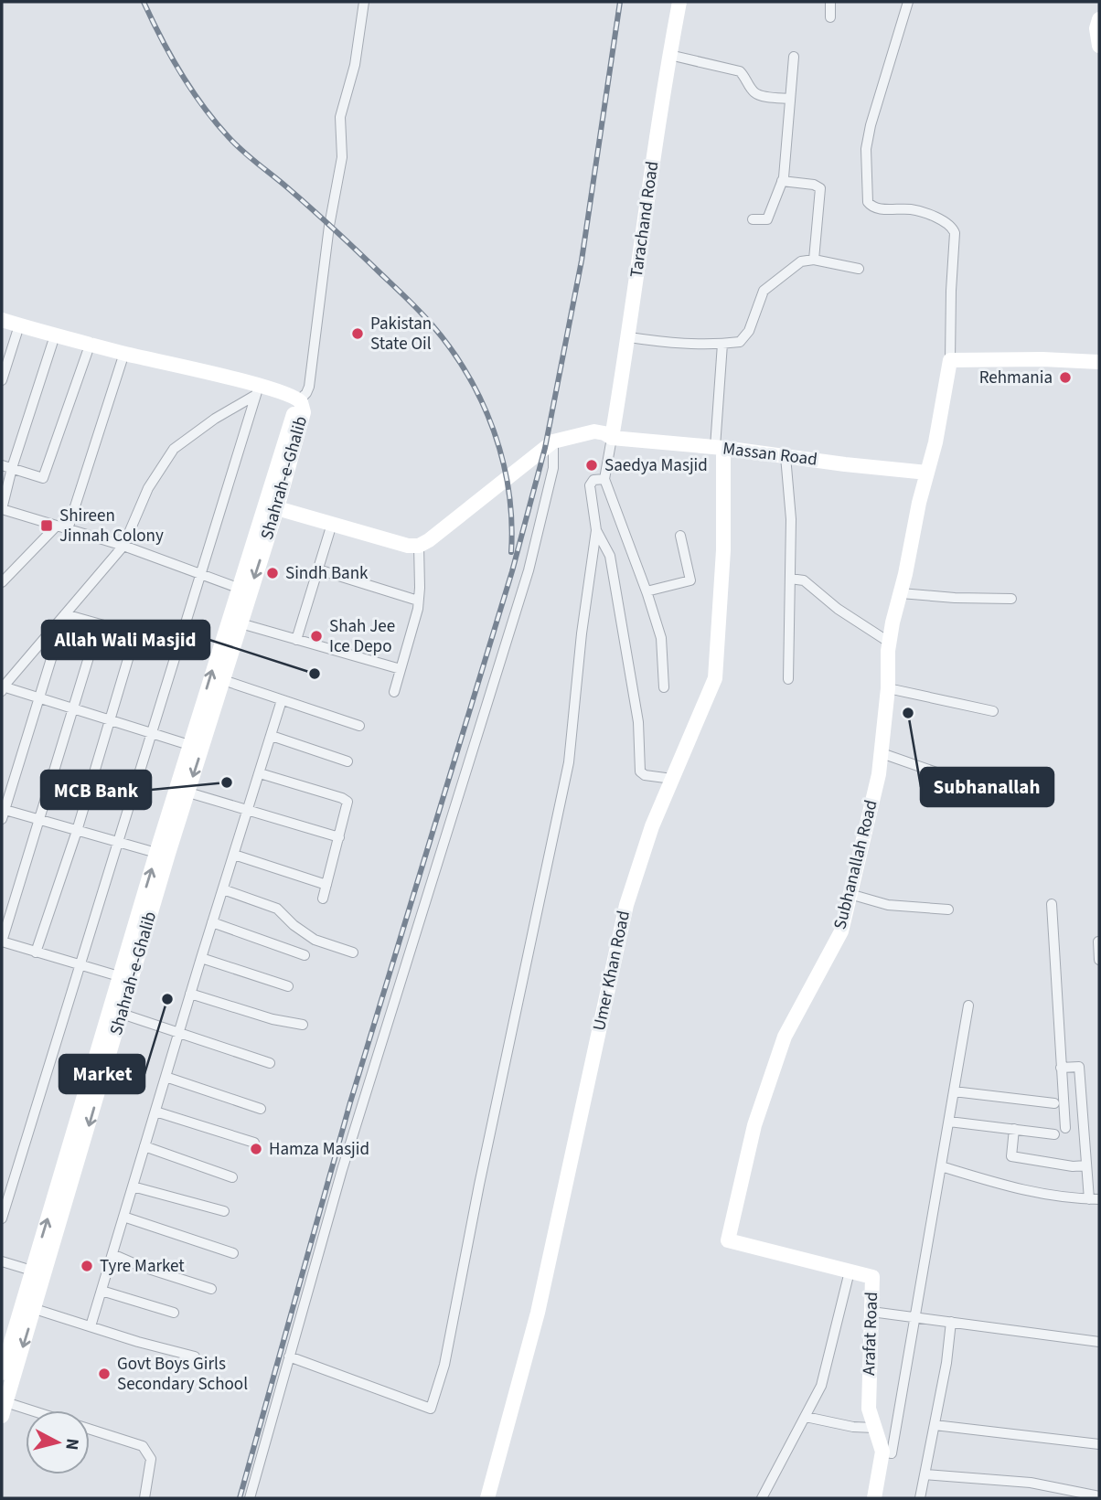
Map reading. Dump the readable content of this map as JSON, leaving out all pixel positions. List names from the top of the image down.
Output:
{
  "streets": {
    "street": [
      "Tarachand Road",
      "Massan Road",
      "Shahrah-e-Ghalib",
      "Subhanallah Road",
      "Umer Khan Road",
      "Arafat Road"
    ]
  },
  "crossings": [
    ["Tarachand Road", "Massan Road"],
    ["Massan Road", "Subhanallah Road"],
    ["Massan Road", "Umer Khan Road"],
    ["Subhanallah Road", "Arafat Road"]
  ],
  "places": {
    "other": [
      "Pakistan State Oil",
      "Rehmania",
      "Saedya Masjid",
      "Sindh Bank",
      "Shah Jee Ice Depo",
      "Allah Wali Masjid",
      "Subhanallah",
      "MCB Bank",
      "Market",
      "Hamza Masjid",
      "Tyre Market",
      "Govt Boys Girls Secondary School"
    ],
    "transit": ["Shireen Jinnah Colony"]
  },
  "north": "right"
}
